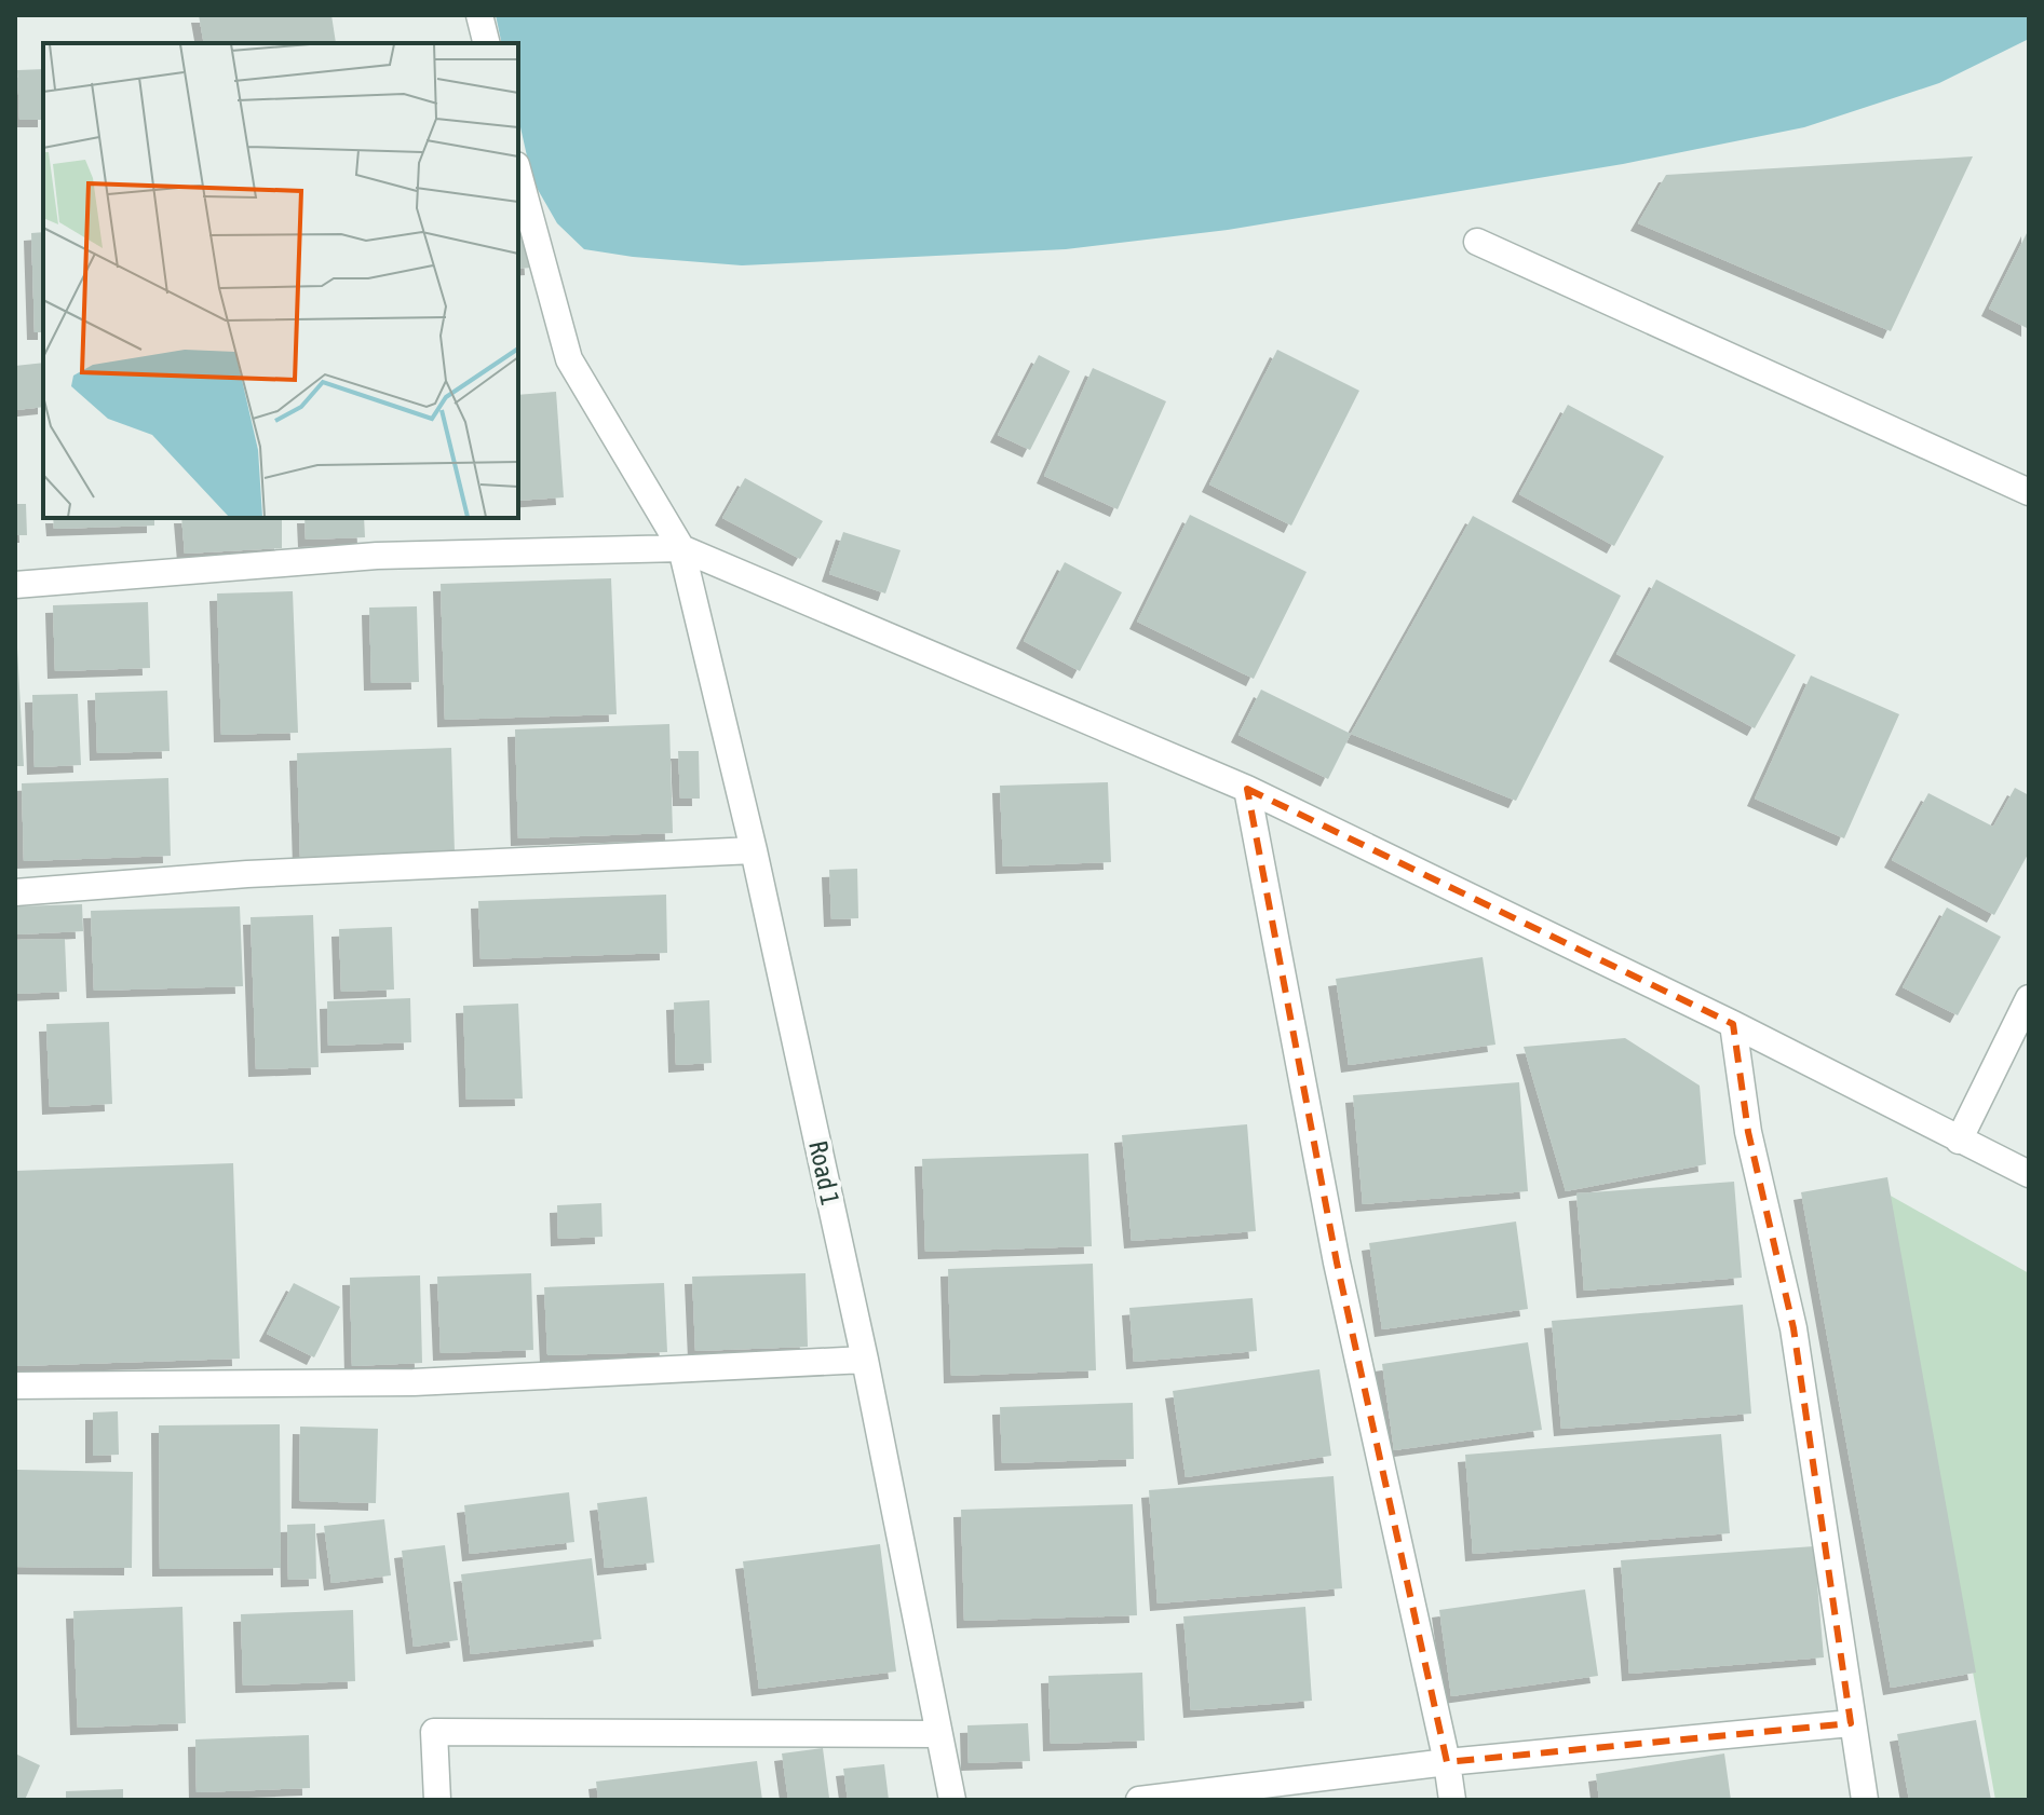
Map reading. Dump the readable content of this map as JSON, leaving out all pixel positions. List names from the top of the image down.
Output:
{
  "streets": {
    "street": ["Road 1"]
  }
}
